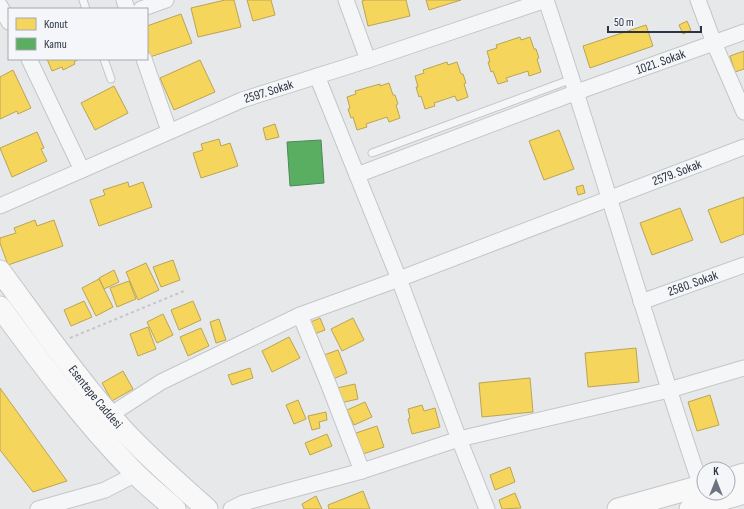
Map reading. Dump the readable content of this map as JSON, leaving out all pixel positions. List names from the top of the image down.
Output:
{
  "streets": {
    "main road": ["Esentepe Caddesi"],
    "street": [
      "1021. Sokak",
      "2597. Sokak",
      "2579. Sokak",
      "2580. Sokak"
    ]
  },
  "crossings": [
    ["2579. Sokak", "Esentepe Caddesi"]
  ],
  "legend": ["Konut", "Kamu"],
  "scale_bar": "50 m",
  "north": "top"
}
